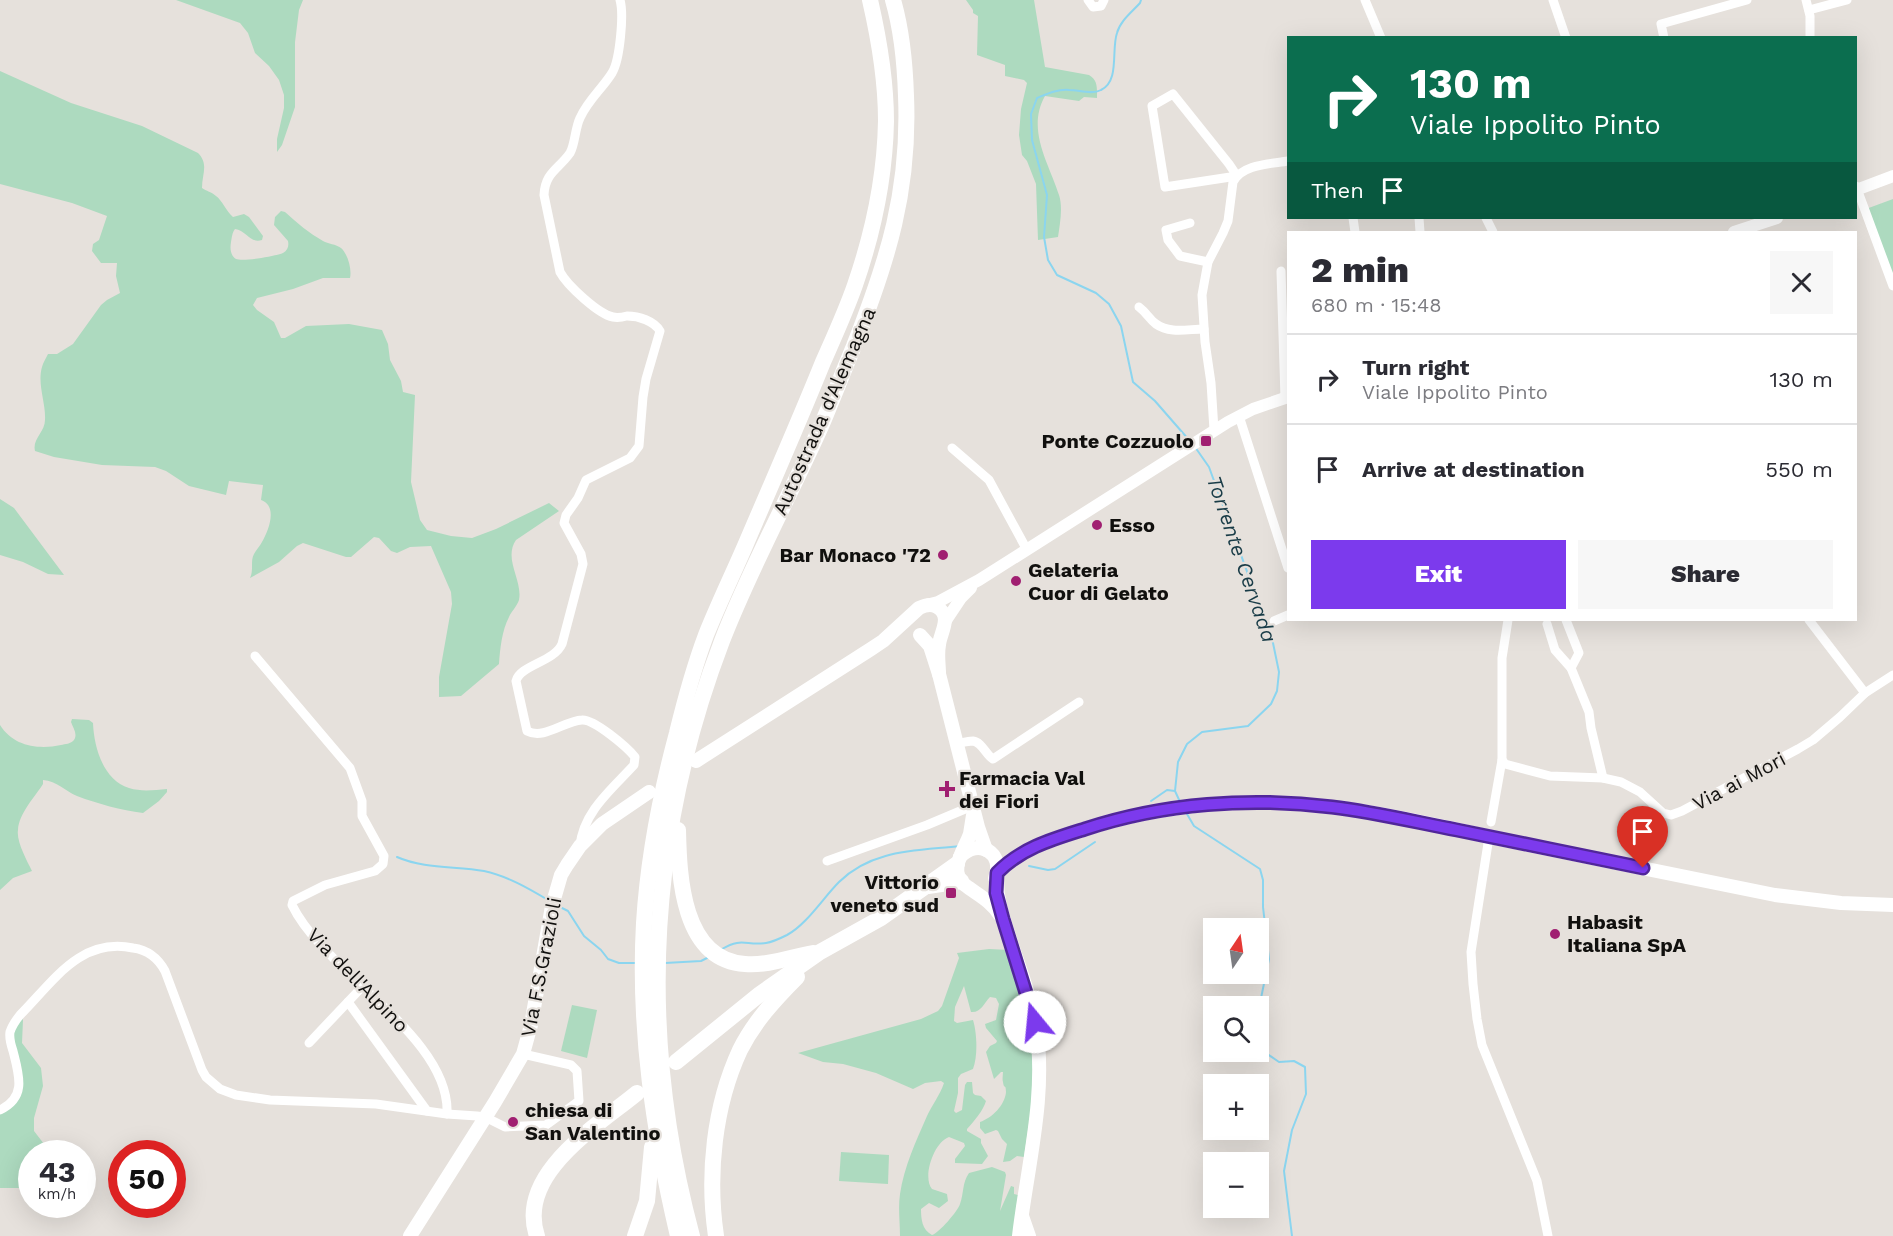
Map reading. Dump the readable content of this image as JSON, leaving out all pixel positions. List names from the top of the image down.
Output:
{
  "streets": {
    "highway": ["Autostrada d'Alemagna"],
    "main road": ["Via F.S.Grazioli"],
    "street": ["Via ai Mori", "Via dell'Alpino"]
  },
  "water": ["Torrente Cervada"],
  "places": {
    "transit": ["Ponte Cozzuolo", "Vittorio veneto sud"],
    "other": [
      "Esso",
      "Bar Monaco '72",
      "Gelateria Cuor di Gelato",
      "Habasit Italiana SpA",
      "chiesa di San Valentino"
    ],
    "health": ["Farmacia Val dei Fiori"]
  },
  "north": "top",
  "page": {
    "turn": ["130 m", "Viale Ippolito Pinto"],
    "then": "Then",
    "heading": ["2 min", "680 m · 15:48"],
    "list": [
      {
        "name": "Turn right",
        "note": "Viale Ippolito Pinto",
        "value": "130 m"
      },
      {
        "name": "Arrive at destination",
        "value": "550 m"
      }
    ],
    "buttons": ["Exit", "Share"],
    "map_buttons": ["+", "−"],
    "speed": "43 km/h",
    "limit": "50"
  }
}
